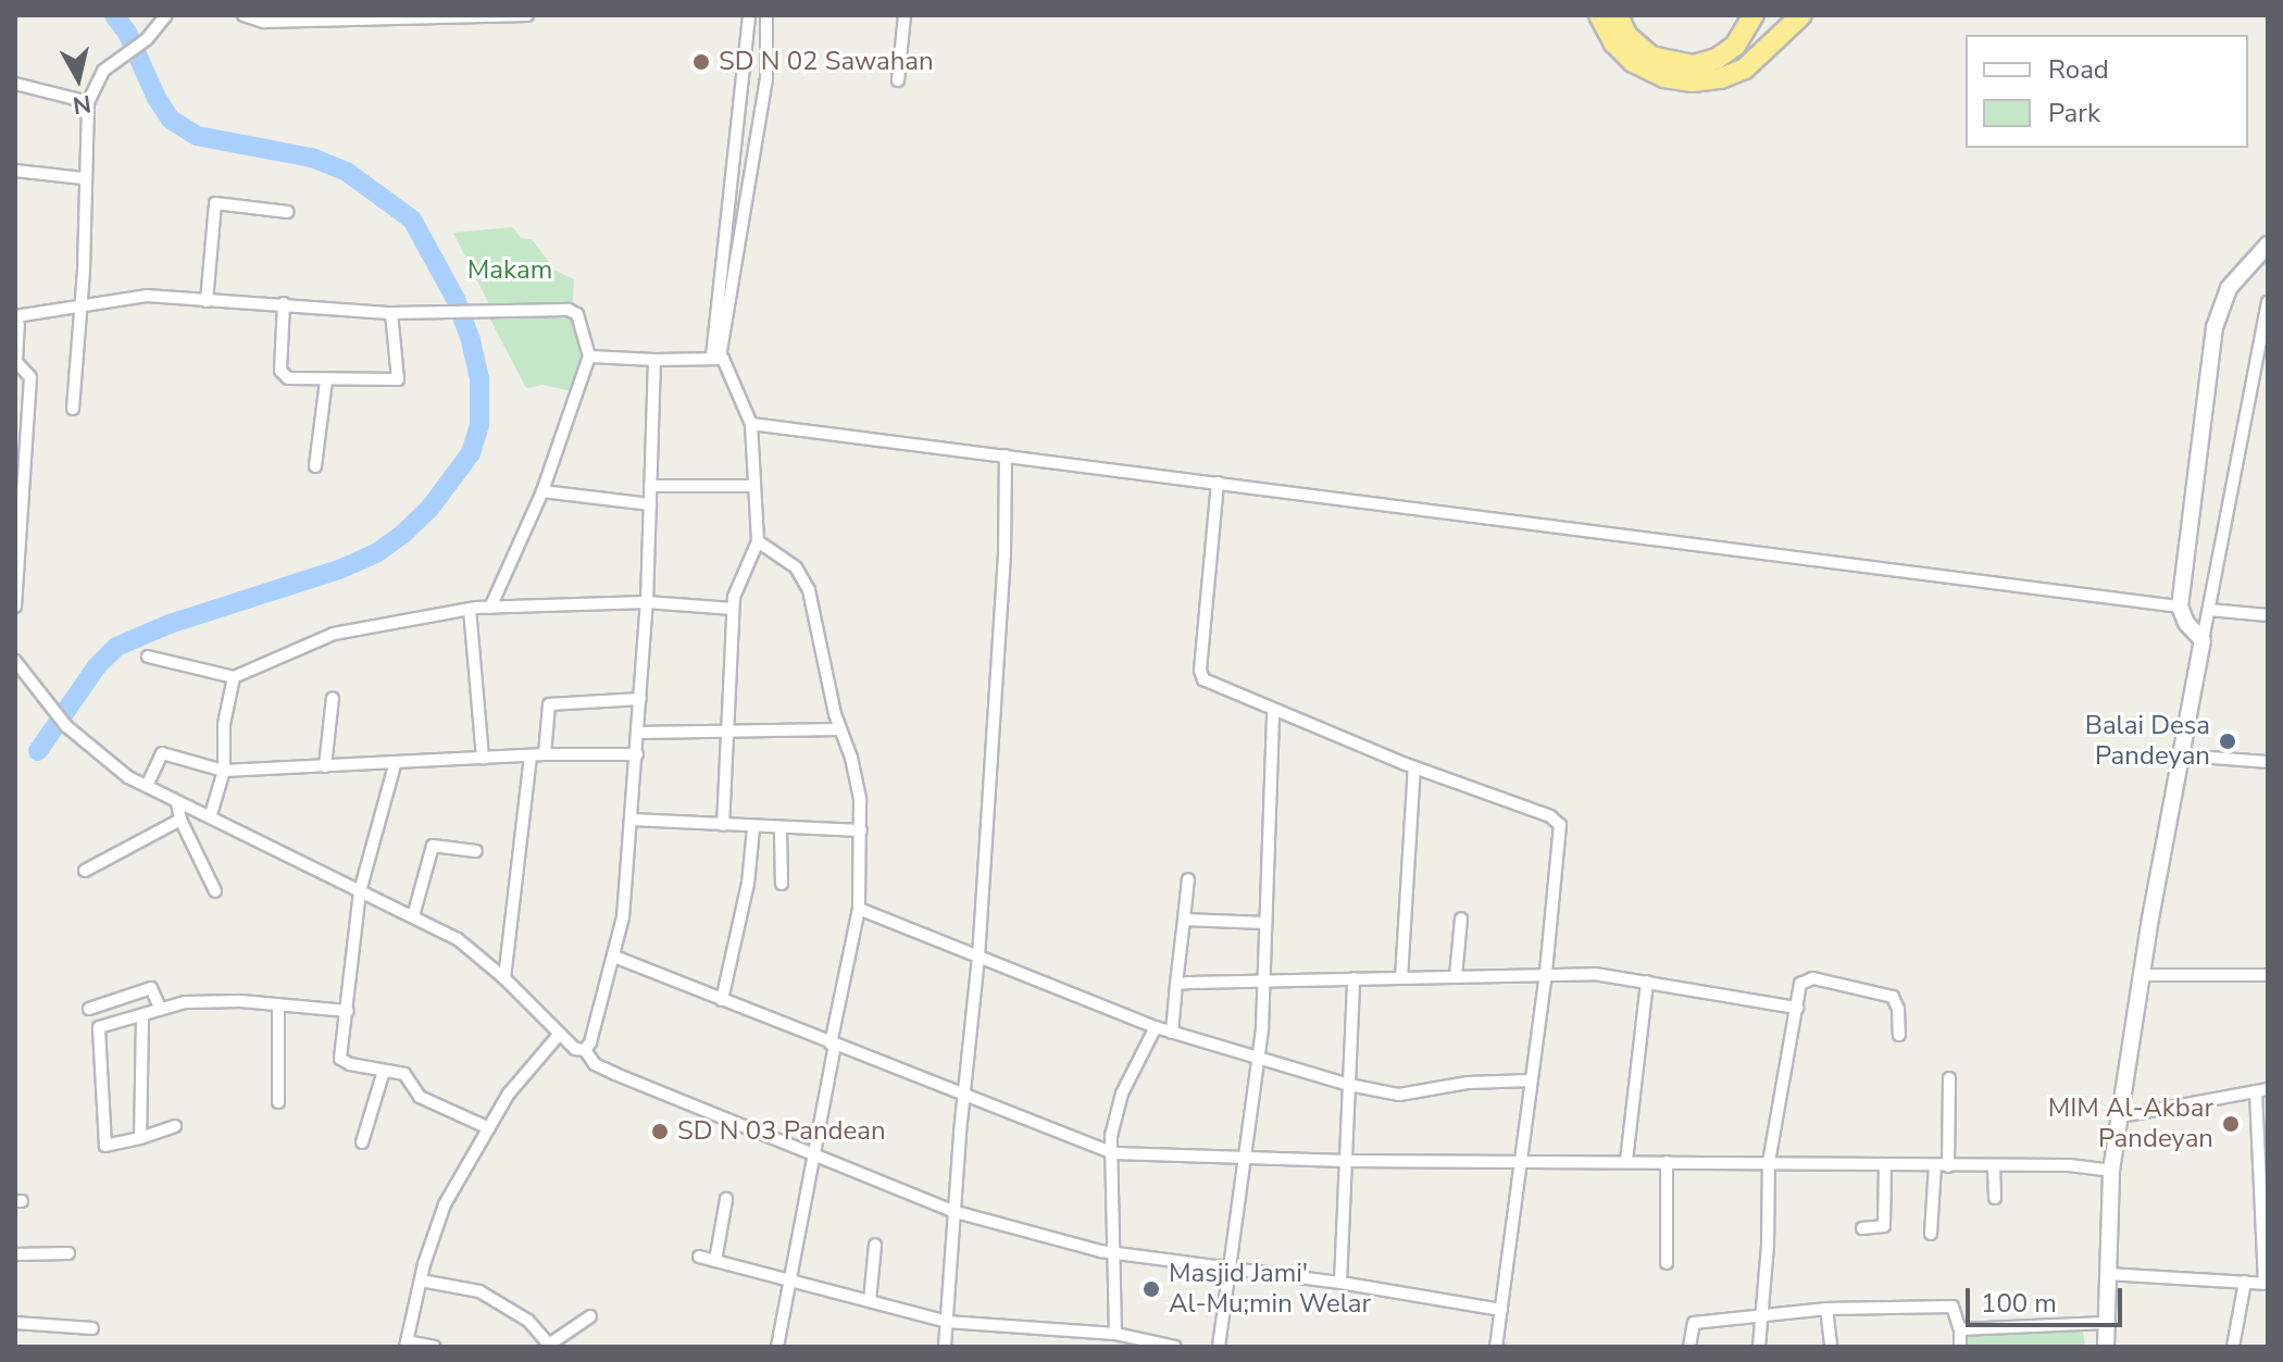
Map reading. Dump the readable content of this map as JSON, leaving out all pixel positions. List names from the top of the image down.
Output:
{
  "parks": ["Makam"],
  "places": [
    "SD N 02 Sawahan",
    "Balai Desa Pandeyan",
    "MIM Al-Akbar Pandeyan",
    "SD N 03 Pandean",
    "Masjid Jami' Al-Mu;min Welar"
  ],
  "legend": ["Road", "Park"],
  "scale_bar": "100 m",
  "north": "bottom"
}
